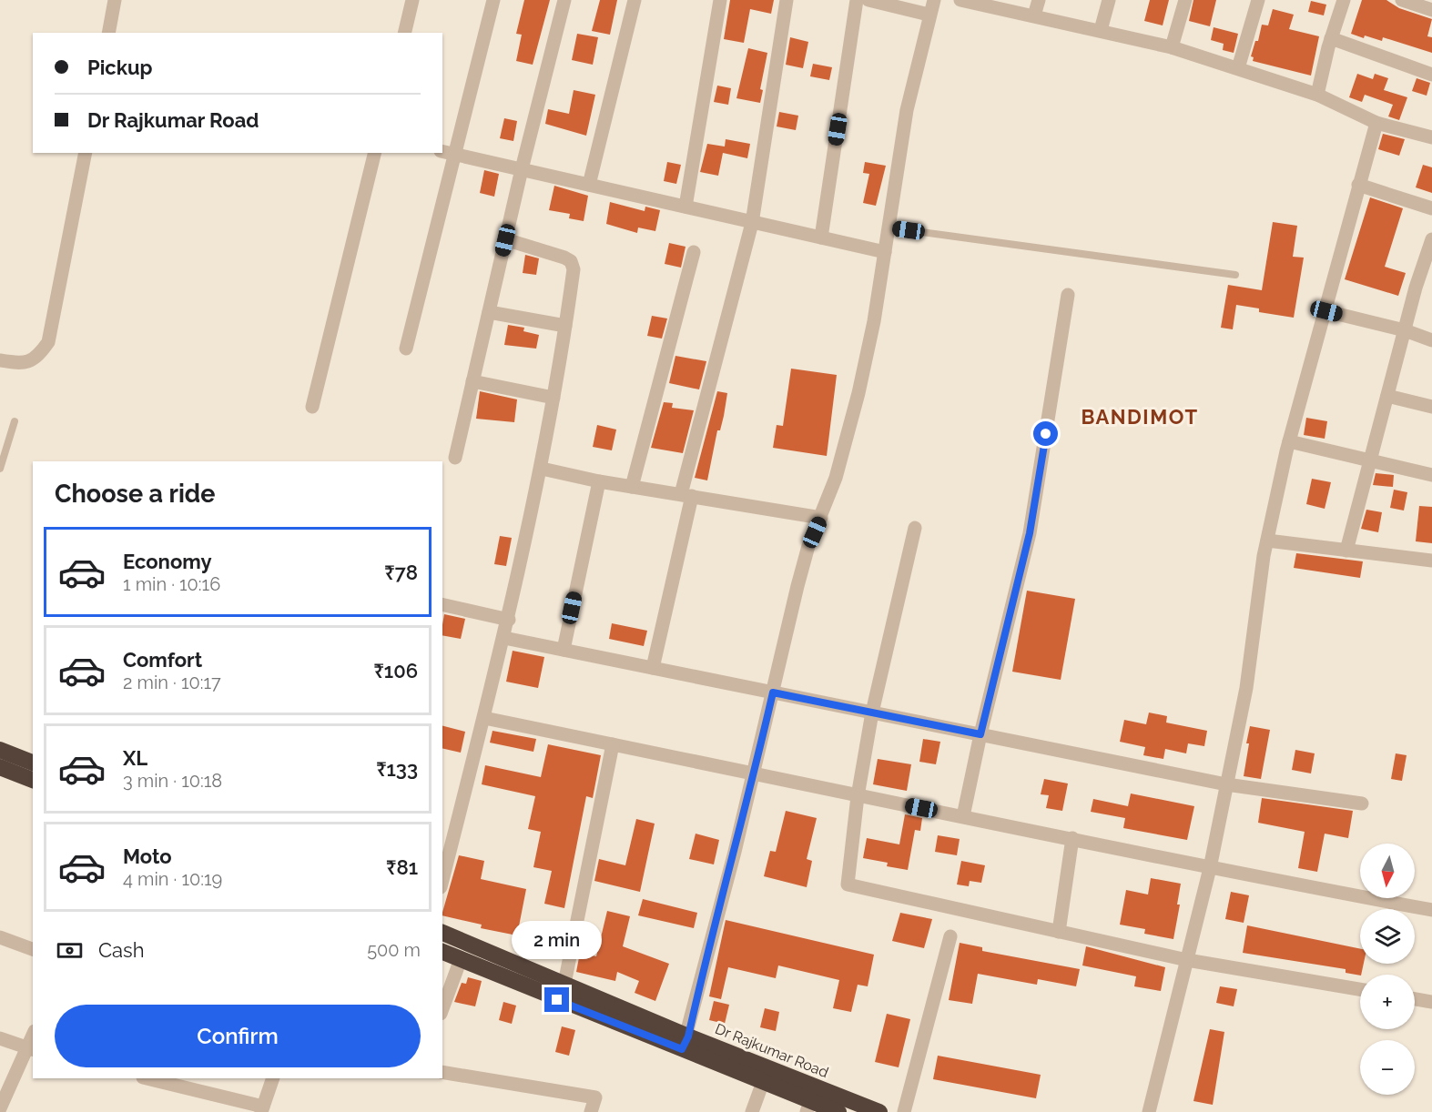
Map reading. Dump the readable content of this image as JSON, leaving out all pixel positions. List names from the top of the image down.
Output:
{
  "streets": {
    "highway": ["Dr Rajkumar Road"]
  },
  "districts": ["BANDIMOT"],
  "north": "bottom",
  "page": {
    "banner": ["Pickup", "Dr Rajkumar Road"],
    "heading": "Choose a ride",
    "list": [
      {
        "name": "Economy",
        "note": "1 min · 10:16",
        "value": "₹78"
      },
      {
        "name": "Comfort",
        "note": "2 min · 10:17",
        "value": "₹106"
      },
      {
        "name": "XL",
        "note": "3 min · 10:18",
        "value": "₹133"
      },
      {
        "name": "Moto",
        "note": "4 min · 10:19",
        "value": "₹81"
      }
    ],
    "map_buttons": ["+", "−"],
    "pay": ["Cash", "500 m"],
    "bubble": "2 min",
    "buttons": "Confirm"
  }
}
